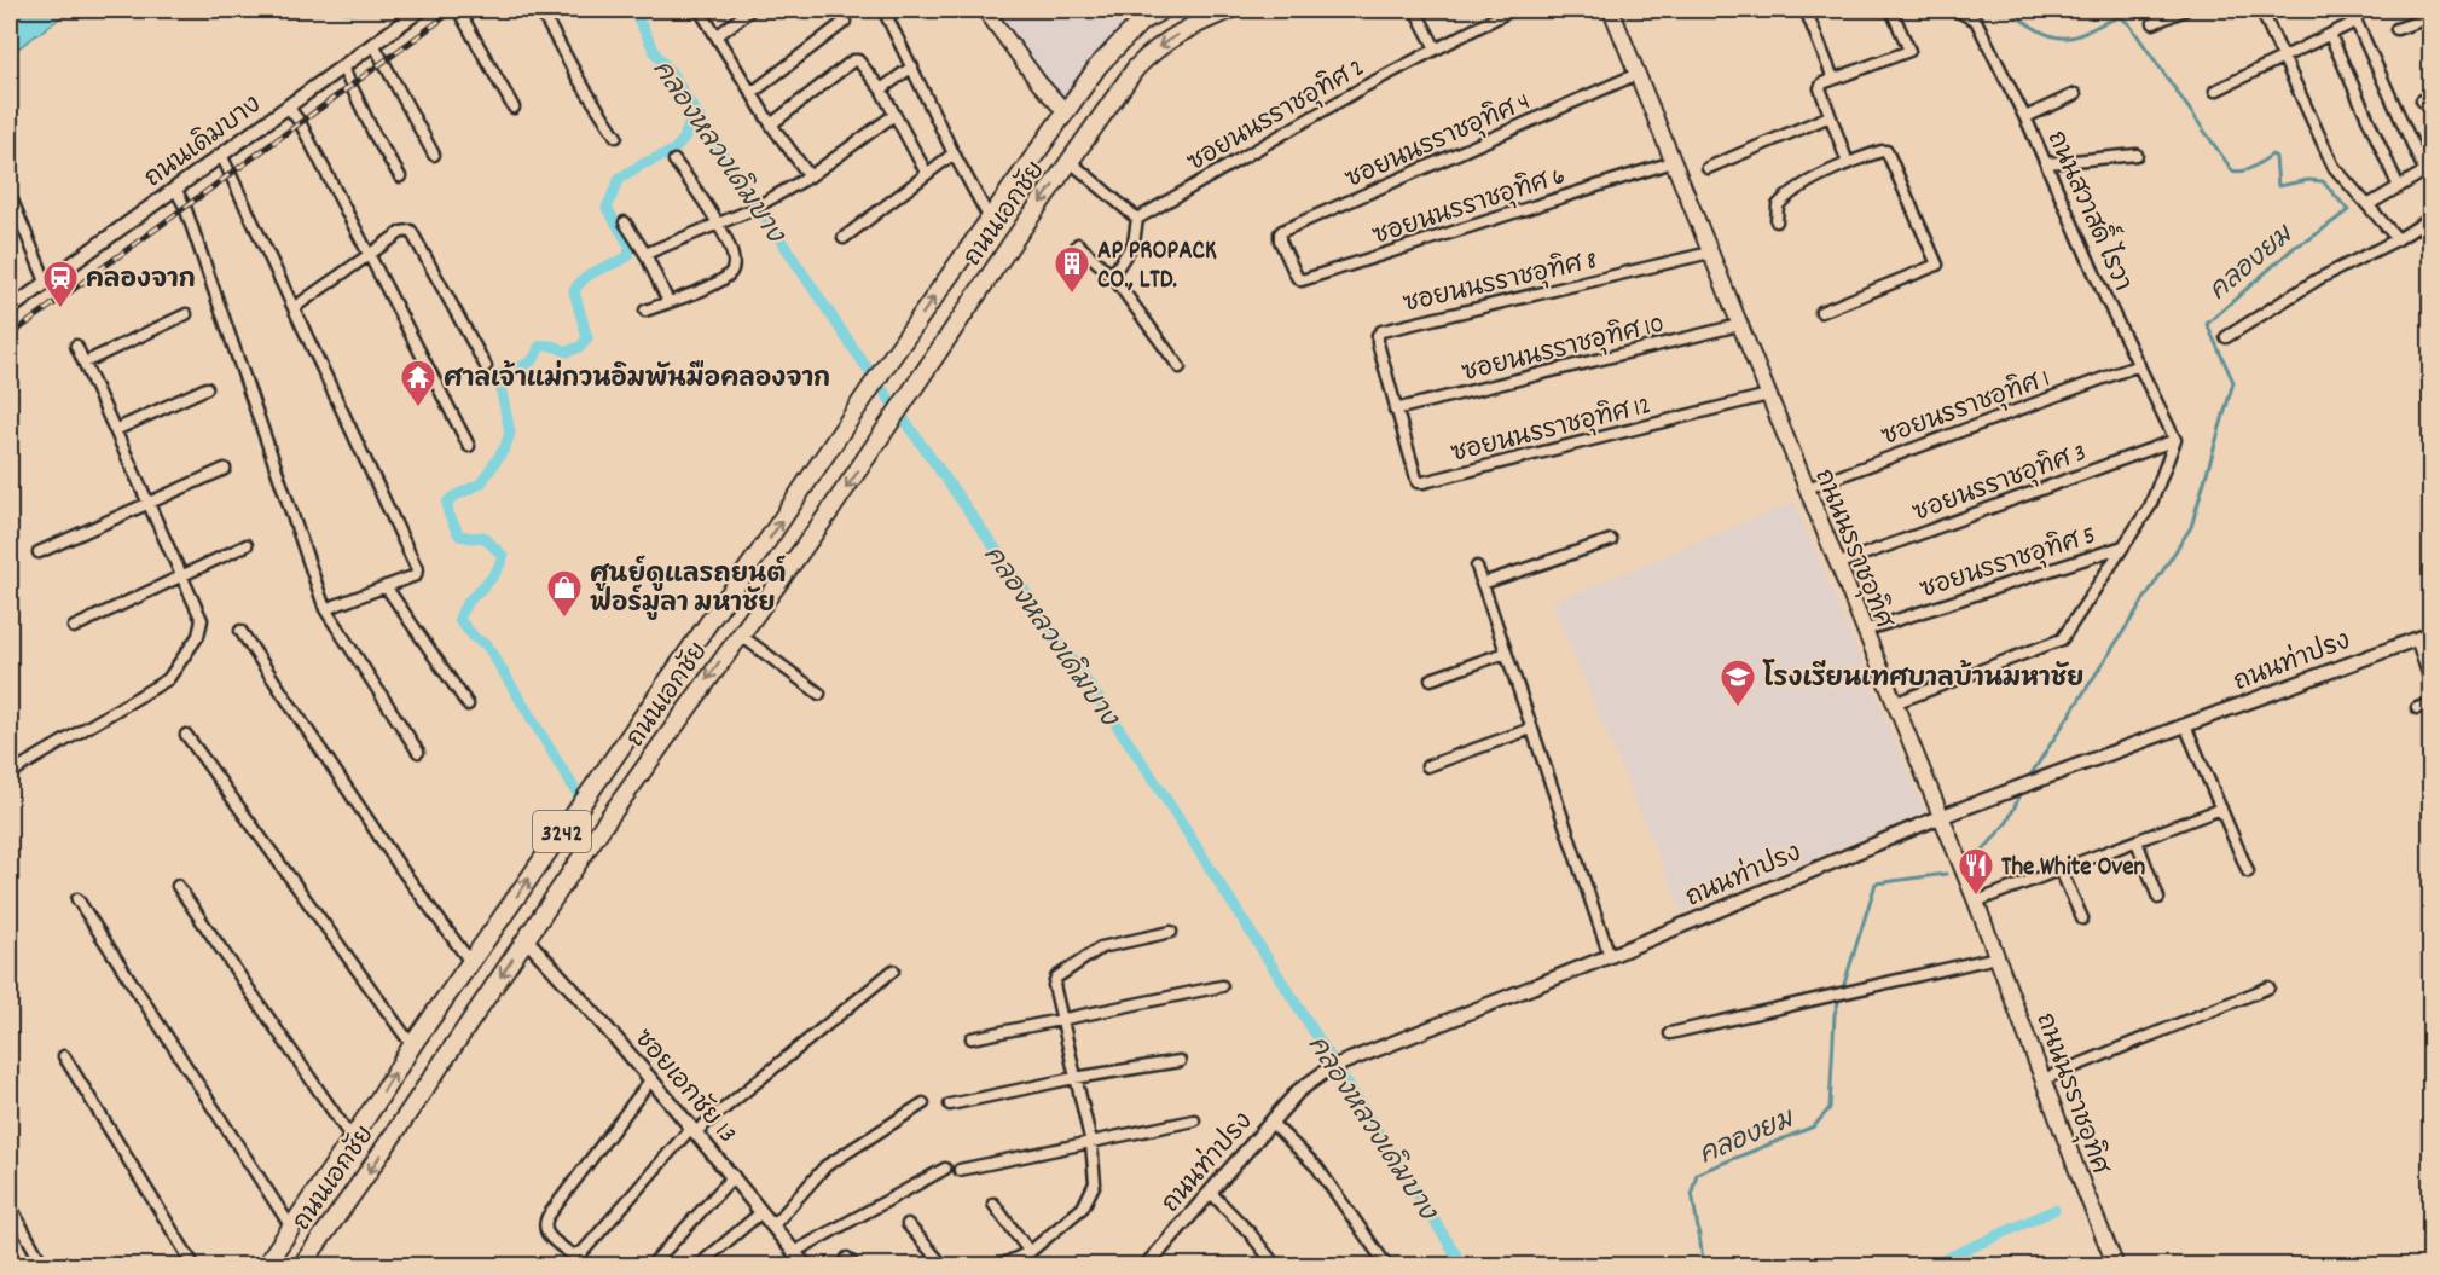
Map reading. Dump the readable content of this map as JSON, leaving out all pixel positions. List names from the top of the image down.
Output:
{
  "streets": {
    "main road": ["ถนนเอกชัย", "ถนนนรราชอุทิศ", "3242"],
    "street": [
      "ซอยนนรราชอุทิศ 2",
      "ซอยนนรราชอุทิศ 4",
      "ถนนเดิมบาง",
      "ซอยนนรราชอุทิศ 6",
      "ถนนสวาสดิ์ ไรวา",
      "ซอยนนรราชอุทิศ 8",
      "ซอยนนรราชอุทิศ 10",
      "ซอยนรราชอุทิศ 1",
      "ซอยนนรราชอุทิศ 12",
      "ซอยนรราชอุทิศ 3",
      "ซอยนรราชอุทิศ 5",
      "ถนนท่าปรง",
      "ซอยเอกชัย 13"
    ]
  },
  "crossings": [
    ["ซอยนนรราชอุทิศ 4", "ซอยนนรราชอุทิศ 6"],
    ["ซอยนนรราชอุทิศ 4", "ถนนนรราชอุทิศ"],
    ["ซอยนนรราชอุทิศ 6", "ถนนนรราชอุทิศ"],
    ["ถนนสวาสดิ์ ไรวา", "ซอยนรราชอุทิศ 1"],
    ["ถนนสวาสดิ์ ไรวา", "ซอยนรราชอุทิศ 3"],
    ["ถนนเอกชัย", "ซอยเอกชัย 13"],
    ["ซอยนนรราชอุทิศ 8", "ซอยนนรราชอุทิศ 10"],
    ["ซอยนนรราชอุทิศ 8", "ซอยนนรราชอุทิศ 12"],
    ["ซอยนนรราชอุทิศ 8", "ถนนนรราชอุทิศ"],
    ["ซอยนนรราชอุทิศ 10", "ซอยนนรราชอุทิศ 12"],
    ["ซอยนนรราชอุทิศ 10", "ถนนนรราชอุทิศ"],
    ["ซอยนรราชอุทิศ 1", "ถนนนรราชอุทิศ"],
    ["ซอยนนรราชอุทิศ 12", "ถนนนรราชอุทิศ"],
    ["ซอยนรราชอุทิศ 3", "ถนนนรราชอุทิศ"],
    ["ถนนนรราชอุทิศ", "ซอยนรราชอุทิศ 5"],
    ["ถนนนรราชอุทิศ", "ถนนท่าปรง"]
  ],
  "water": ["คลองหลวงเดิมบาง", "คลองยม"],
  "places": {
    "building": ["AP PROPACK CO., LTD."],
    "station": ["คลองจาก"],
    "temple": ["ศาลเจ้าแม่กวนอิมพันมือคลองจาก"],
    "shop": ["ศูนย์ดูแลรถยนต์ ฟอร์มูลา มหาชัย"],
    "school or university": ["โรงเรียนเทศบาลบ้านมหาชัย"],
    "restaurant": ["The White Oven"]
  }
}
